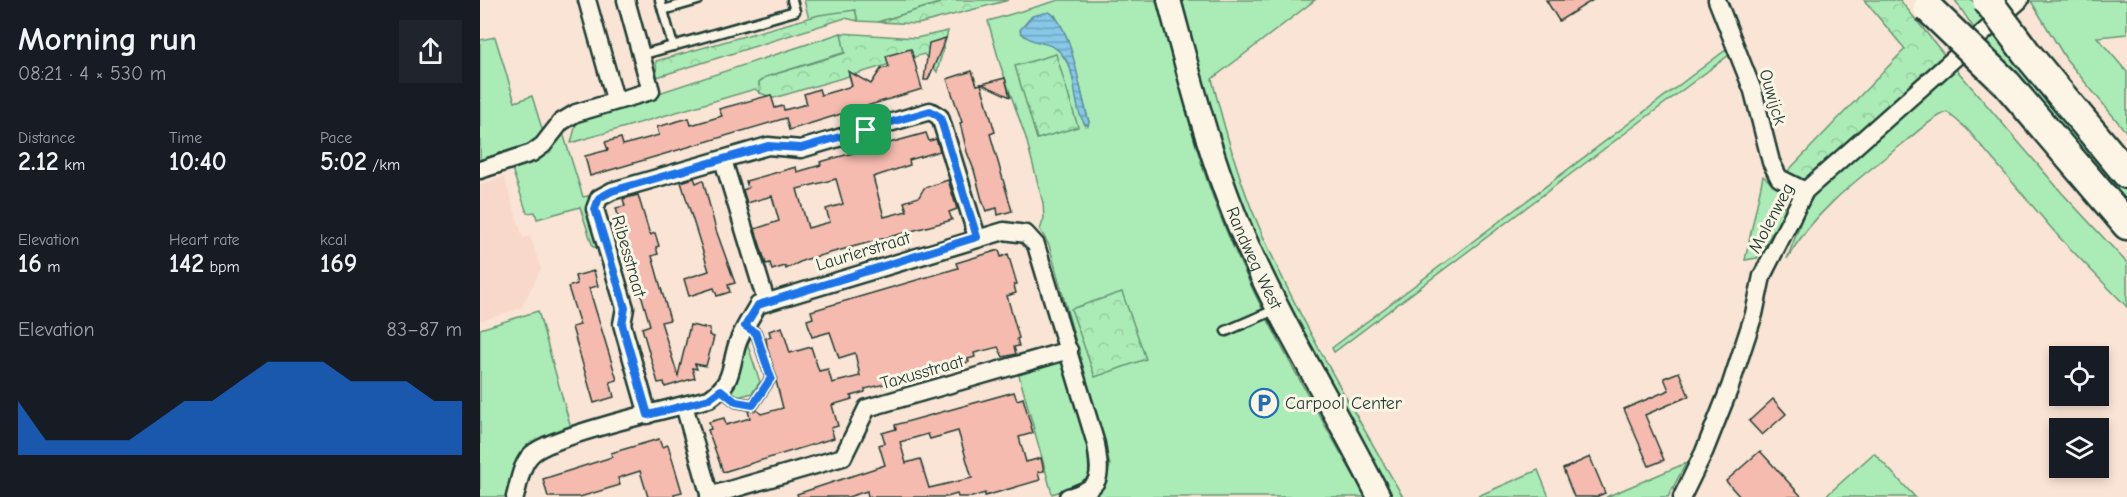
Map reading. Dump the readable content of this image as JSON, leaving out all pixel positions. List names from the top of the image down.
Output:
{
  "streets": {
    "street": [
      "Ouwijck",
      "Molenweg",
      "Laurierstraat",
      "Ribesstraat",
      "Randweg West",
      "Taxusstraat"
    ]
  },
  "crossings": [
    ["Ouwijck", "Molenweg"],
    ["Laurierstraat", "Ribesstraat"],
    ["Laurierstraat", "Taxusstraat"]
  ],
  "places": {
    "parking": ["Carpool Center"]
  },
  "page": {
    "heading": ["Morning run", "08:21 · 4 × 530 m"],
    "stats": [
      ["Distance", "2.12 km"],
      ["Time", "10:40"],
      ["Pace", "5:02 /km"],
      ["Elevation", "16 m"],
      ["Heart rate", "142 bpm"],
      ["kcal", "169"]
    ],
    "chart": ["Elevation", "83–87 m"]
  }
}
